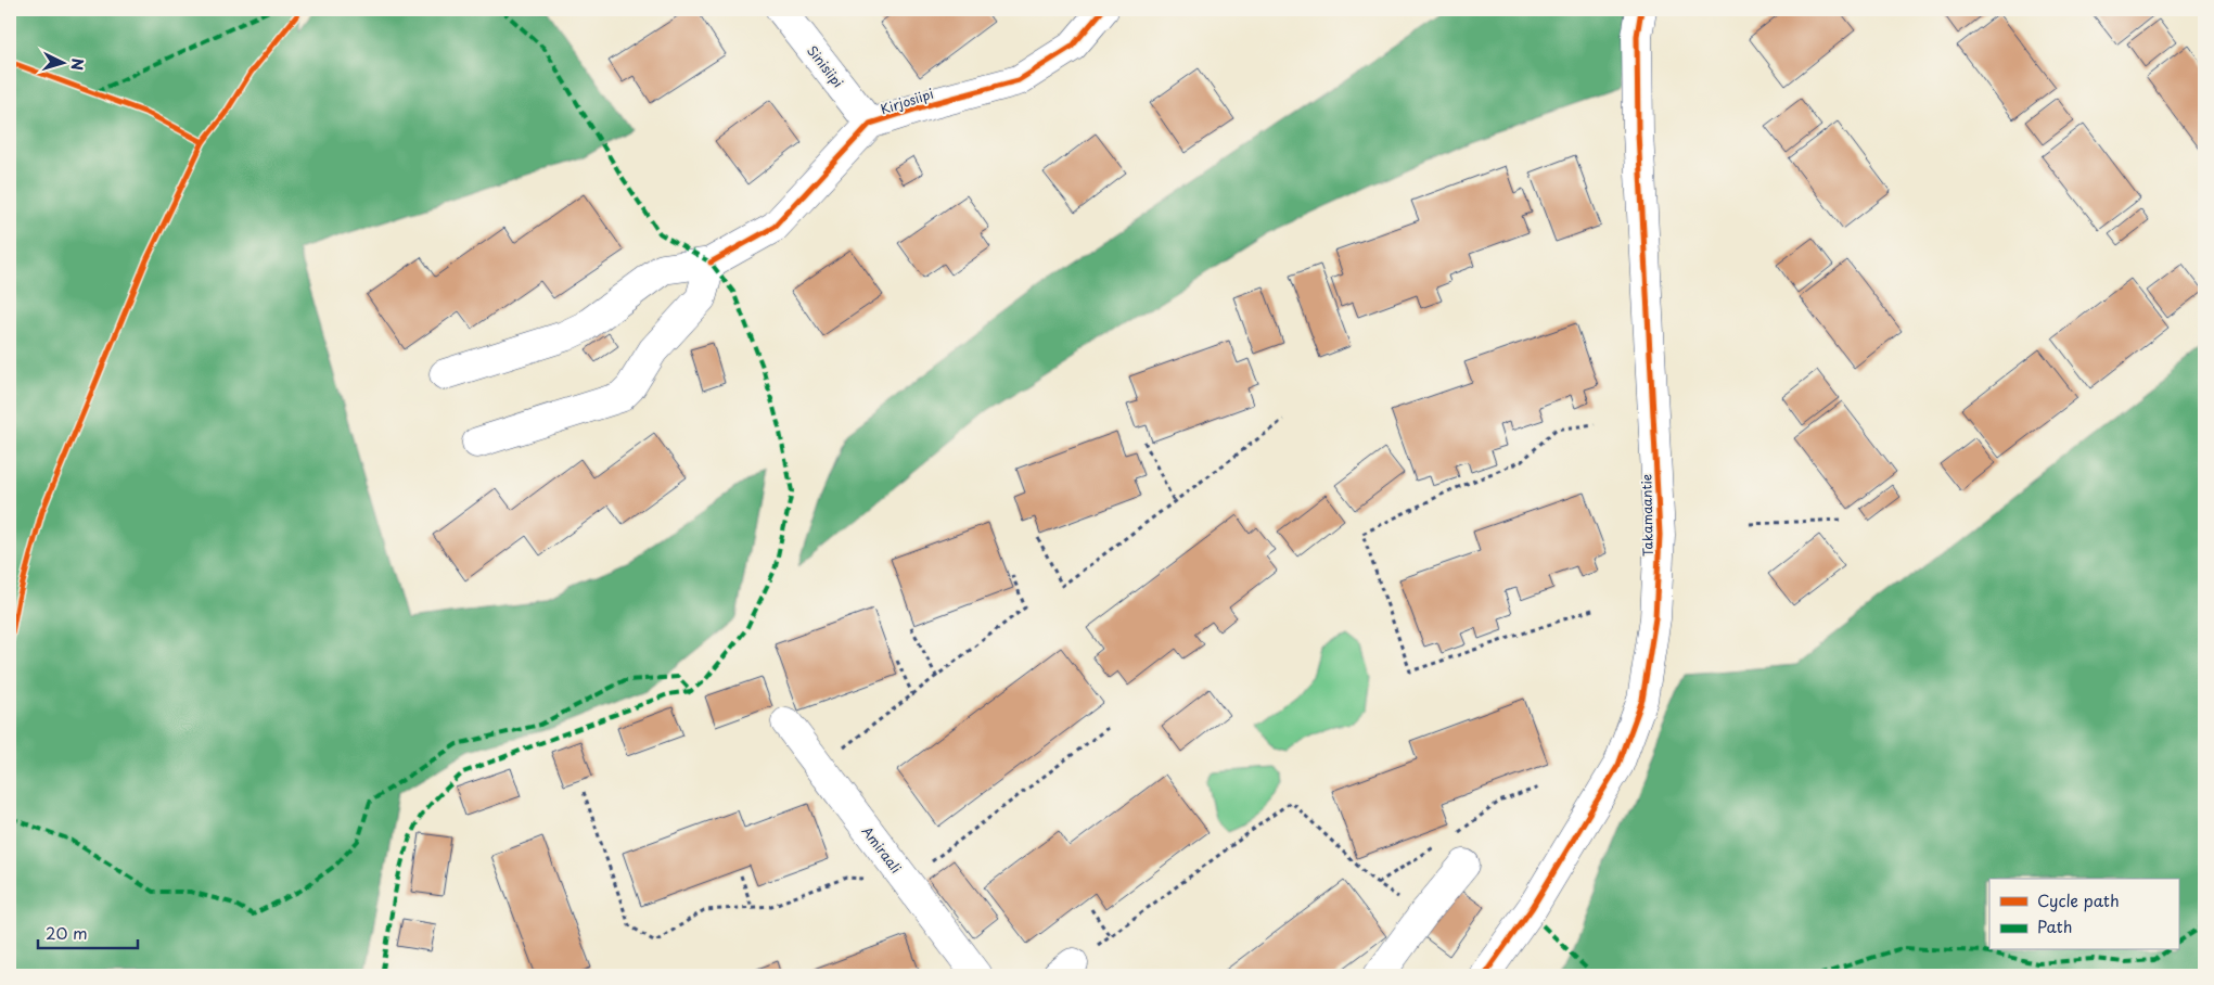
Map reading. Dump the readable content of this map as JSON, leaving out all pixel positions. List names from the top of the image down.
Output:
{
  "streets": {
    "street": [
      "Sinisiipi",
      "Kirjosiipi",
      "Takamaantie",
      "Amiraali"
    ]
  },
  "crossings": [
    ["Sinisiipi", "Kirjosiipi"]
  ],
  "legend": ["Cycle path", "Path"],
  "scale_bar": "20 m",
  "north": "right"
}
